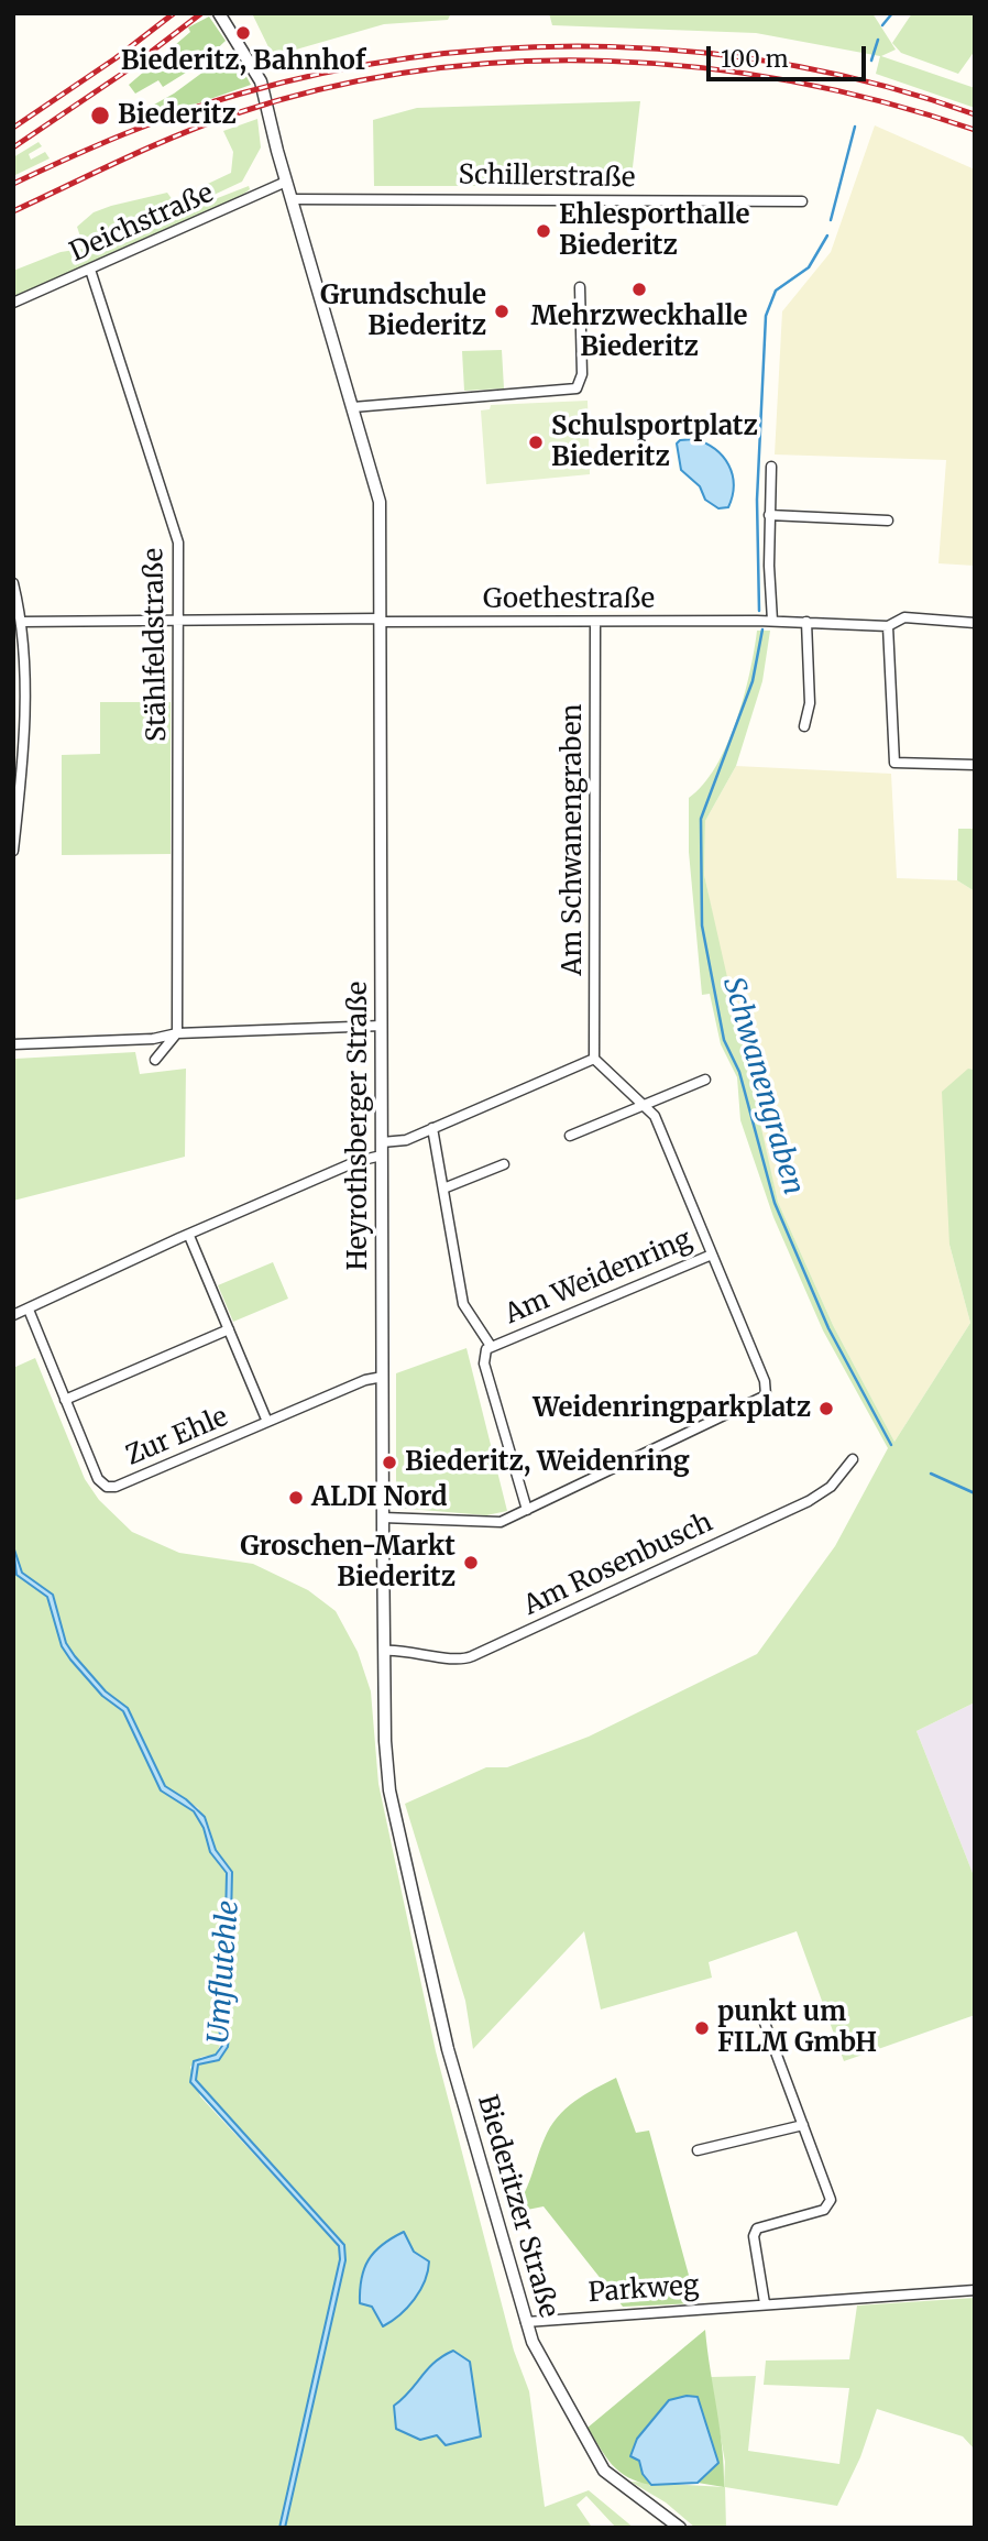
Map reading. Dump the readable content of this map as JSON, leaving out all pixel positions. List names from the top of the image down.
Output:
{
  "streets": {
    "street": [
      "Schillerstraße",
      "Deichstraße",
      "Goethestraße",
      "Stählfeldstraße",
      "Am Schwanengraben",
      "Heyrothsberger Straße",
      "Am Weidenring",
      "Zur Ehle",
      "Am Rosenbusch",
      "Biederitzer Straße",
      "Parkweg"
    ]
  },
  "crossings": [
    ["Schillerstraße", "Heyrothsberger Straße"],
    ["Deichstraße", "Stählfeldstraße"],
    ["Deichstraße", "Heyrothsberger Straße"],
    ["Goethestraße", "Stählfeldstraße"],
    ["Goethestraße", "Am Schwanengraben"],
    ["Goethestraße", "Heyrothsberger Straße"],
    ["Heyrothsberger Straße", "Am Weidenring"],
    ["Heyrothsberger Straße", "Zur Ehle"],
    ["Heyrothsberger Straße", "Am Rosenbusch"],
    ["Heyrothsberger Straße", "Biederitzer Straße"],
    ["Biederitzer Straße", "Parkweg"]
  ],
  "water": ["Schwanengraben", "Umflutehle"],
  "places": [
    "Biederitz, Bahnhof",
    "Biederitz",
    "Ehlesporthalle Biederitz",
    "Mehrzweckhalle Biederitz",
    "Grundschule Biederitz",
    "Schulsportplatz Biederitz",
    "Weidenringparkplatz",
    "Biederitz, Weidenring",
    "ALDI Nord",
    "Groschen-Markt Biederitz",
    "punkt um FILM GmbH"
  ],
  "scale_bar": "100 m"
}
